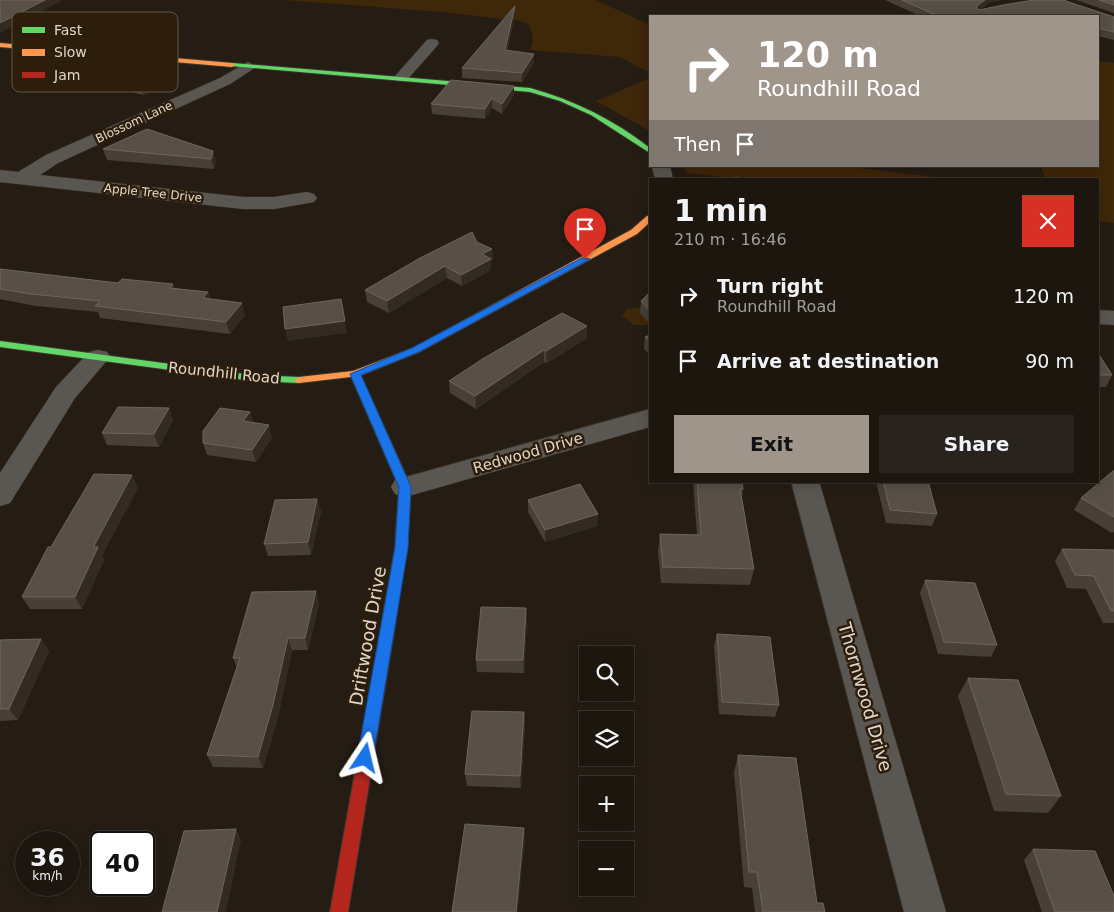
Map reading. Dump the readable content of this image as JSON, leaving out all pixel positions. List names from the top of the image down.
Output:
{
  "streets": {
    "street": [
      "Blossom Lane",
      "Apple Tree Drive",
      "Roundhill Road",
      "Redwood Drive",
      "Driftwood Drive",
      "Thornwood Drive"
    ]
  },
  "crossings": [
    ["Blossom Lane", "Apple Tree Drive"],
    ["Roundhill Road", "Driftwood Drive"],
    ["Redwood Drive", "Driftwood Drive"]
  ],
  "legend": ["Fast", "Slow", "Jam"],
  "page": {
    "turn": ["120 m", "Roundhill Road"],
    "then": "Then",
    "heading": ["1 min", "210 m · 16:46"],
    "list": [
      {
        "name": "Turn right",
        "note": "Roundhill Road",
        "value": "120 m"
      },
      {
        "name": "Arrive at destination",
        "value": "90 m"
      }
    ],
    "buttons": ["Exit", "Share"],
    "map_buttons": ["+", "−"],
    "speed": "36 km/h",
    "limit": "40"
  }
}
